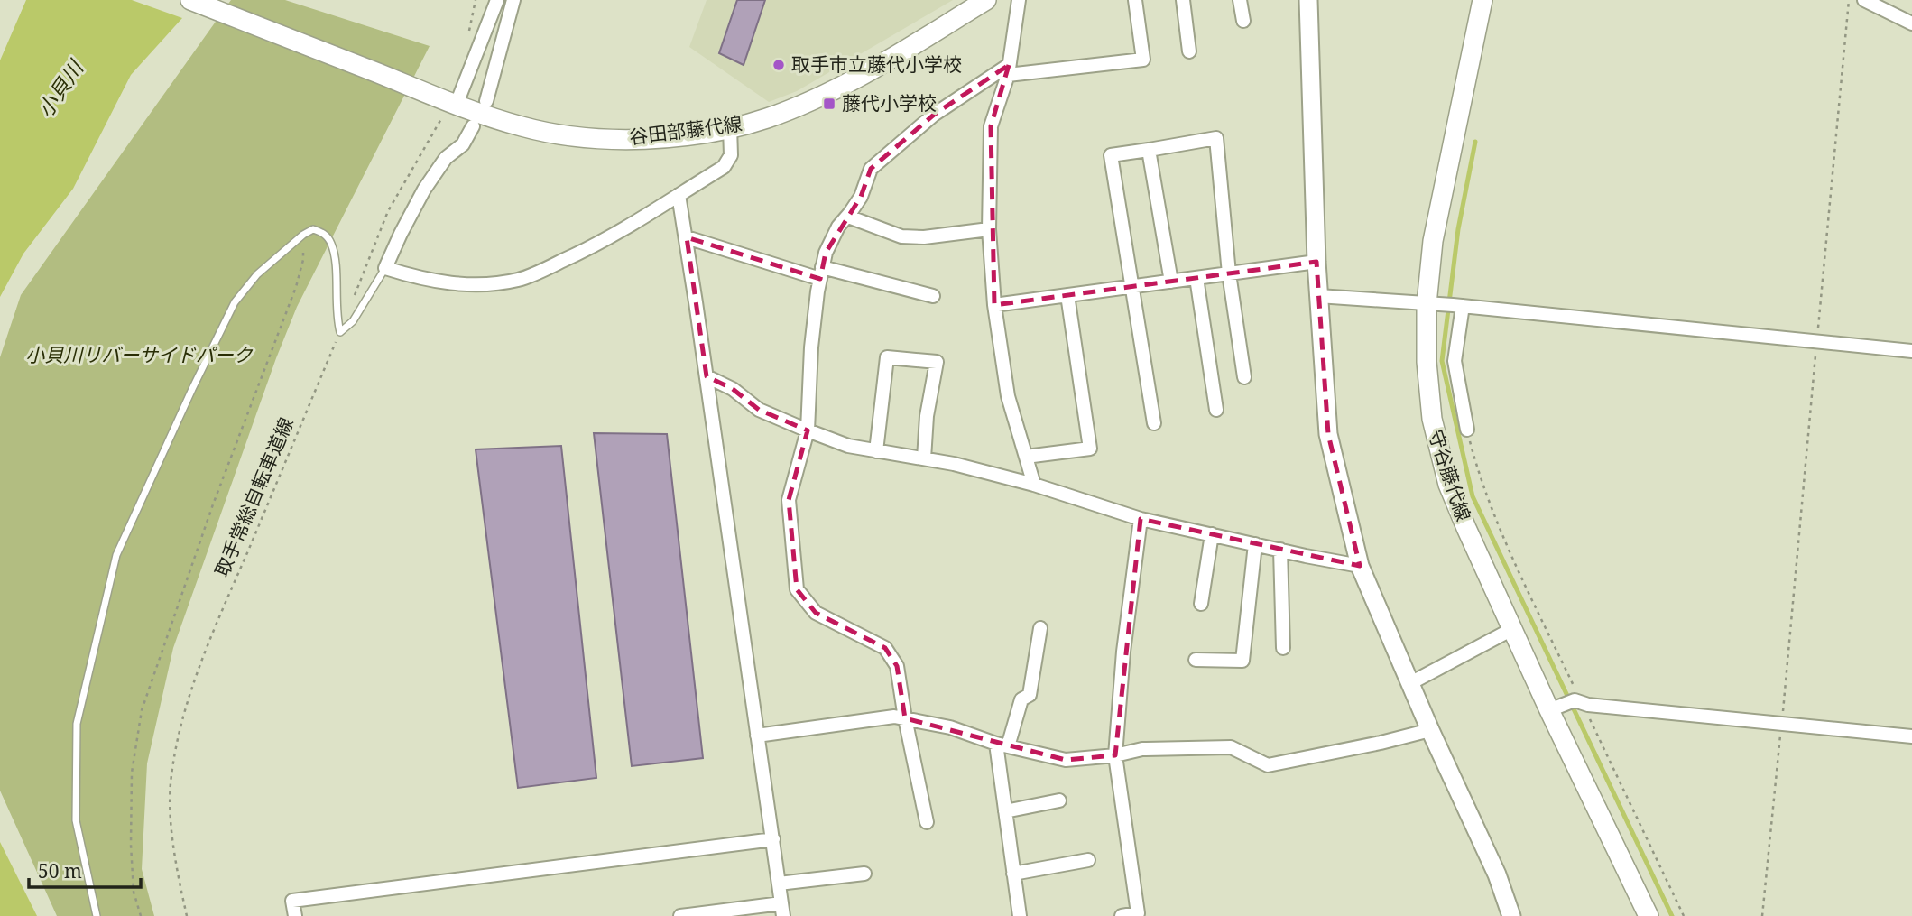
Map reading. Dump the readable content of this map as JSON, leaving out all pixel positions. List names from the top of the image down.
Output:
{
  "streets": {
    "main road": ["谷田部藤代線", "守谷藤代線"],
    "path": ["取手常総自転車道線"]
  },
  "water": ["小貝川"],
  "parks": ["小貝川リバーサイドパーク"],
  "places": {
    "other": ["取手市立藤代小学校"],
    "transit": ["藤代小学校"]
  },
  "scale_bar": "50 m"
}
